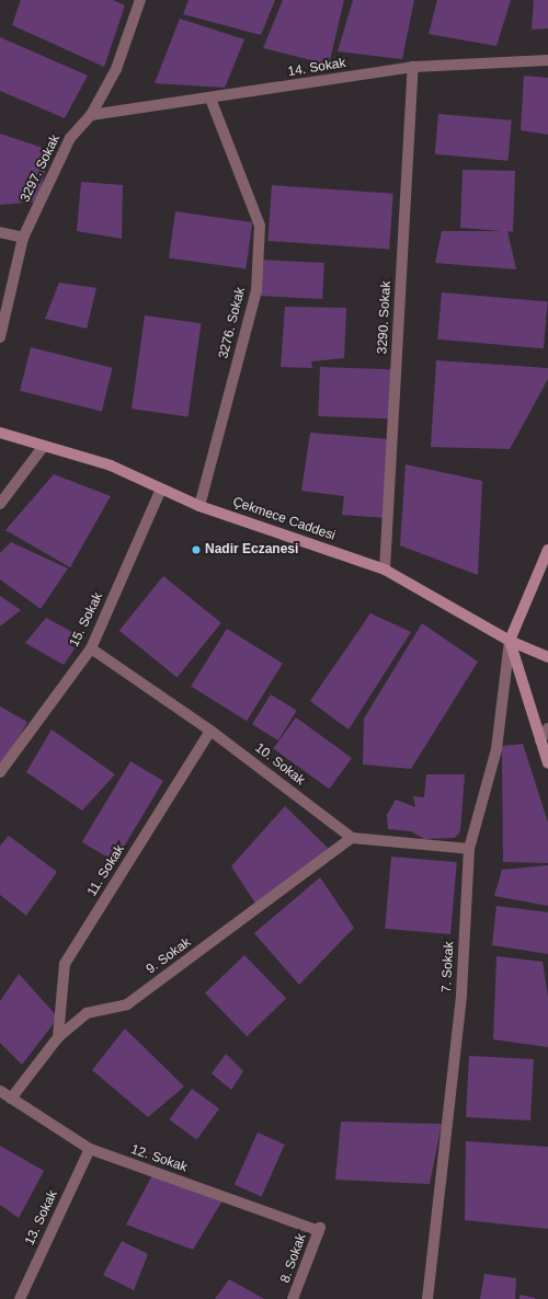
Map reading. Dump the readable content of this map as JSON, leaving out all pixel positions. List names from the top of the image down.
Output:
{
  "streets": {
    "main road": ["Çekmece Caddesi"],
    "street": [
      "14. Sokak",
      "3297. Sokak",
      "3290. Sokak",
      "3276. Sokak",
      "15. Sokak",
      "10. Sokak",
      "11. Sokak",
      "9. Sokak",
      "7. Sokak",
      "12. Sokak",
      "13. Sokak",
      "8. Sokak"
    ]
  },
  "crossings": [
    ["14. Sokak", "3297. Sokak"],
    ["14. Sokak", "3290. Sokak"],
    ["14. Sokak", "3276. Sokak"],
    ["3290. Sokak", "Çekmece Caddesi"],
    ["3276. Sokak", "Çekmece Caddesi"],
    ["Çekmece Caddesi", "15. Sokak"],
    ["Çekmece Caddesi", "7. Sokak"],
    ["15. Sokak", "10. Sokak"],
    ["10. Sokak", "11. Sokak"],
    ["10. Sokak", "9. Sokak"],
    ["11. Sokak", "9. Sokak"],
    ["9. Sokak", "12. Sokak"],
    ["12. Sokak", "13. Sokak"],
    ["12. Sokak", "8. Sokak"]
  ],
  "places": ["Nadir Eczanesi"]
}
